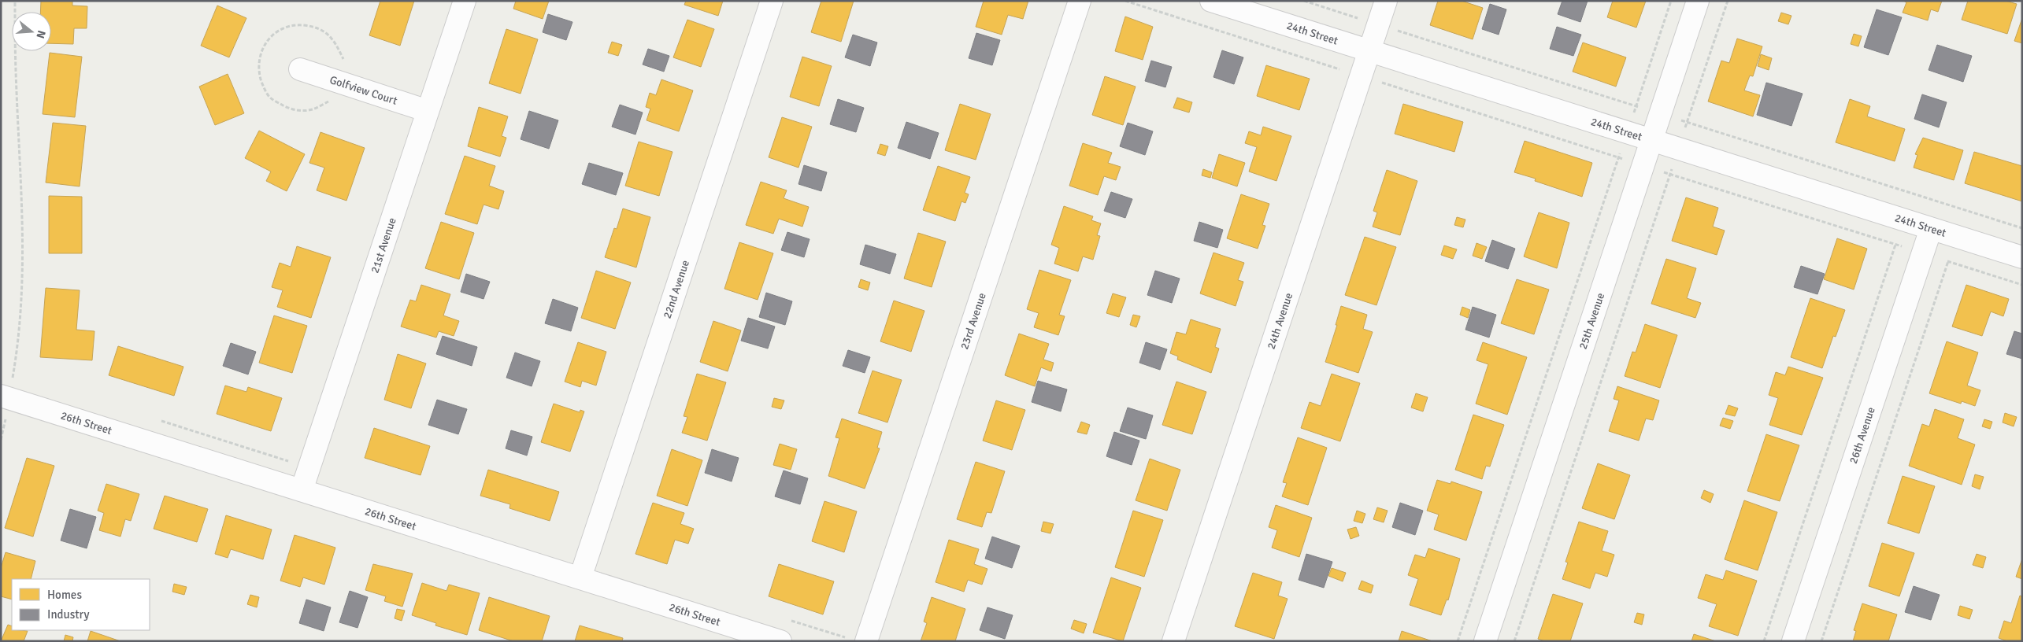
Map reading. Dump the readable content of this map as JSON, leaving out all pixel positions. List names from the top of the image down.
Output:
{
  "streets": {
    "street": [
      "24th Street",
      "Golfview Court",
      "21st Avenue",
      "22nd Avenue",
      "23rd Avenue",
      "24th Avenue",
      "25th Avenue",
      "26th Street",
      "26th Avenue"
    ]
  },
  "crossings": [
    ["24th Street", "24th Avenue"],
    ["24th Street", "25th Avenue"],
    ["24th Street", "26th Avenue"],
    ["Golfview Court", "21st Avenue"],
    ["21st Avenue", "26th Street"],
    ["22nd Avenue", "26th Street"]
  ],
  "legend": ["Homes", "Industry"],
  "north": "right"
}
